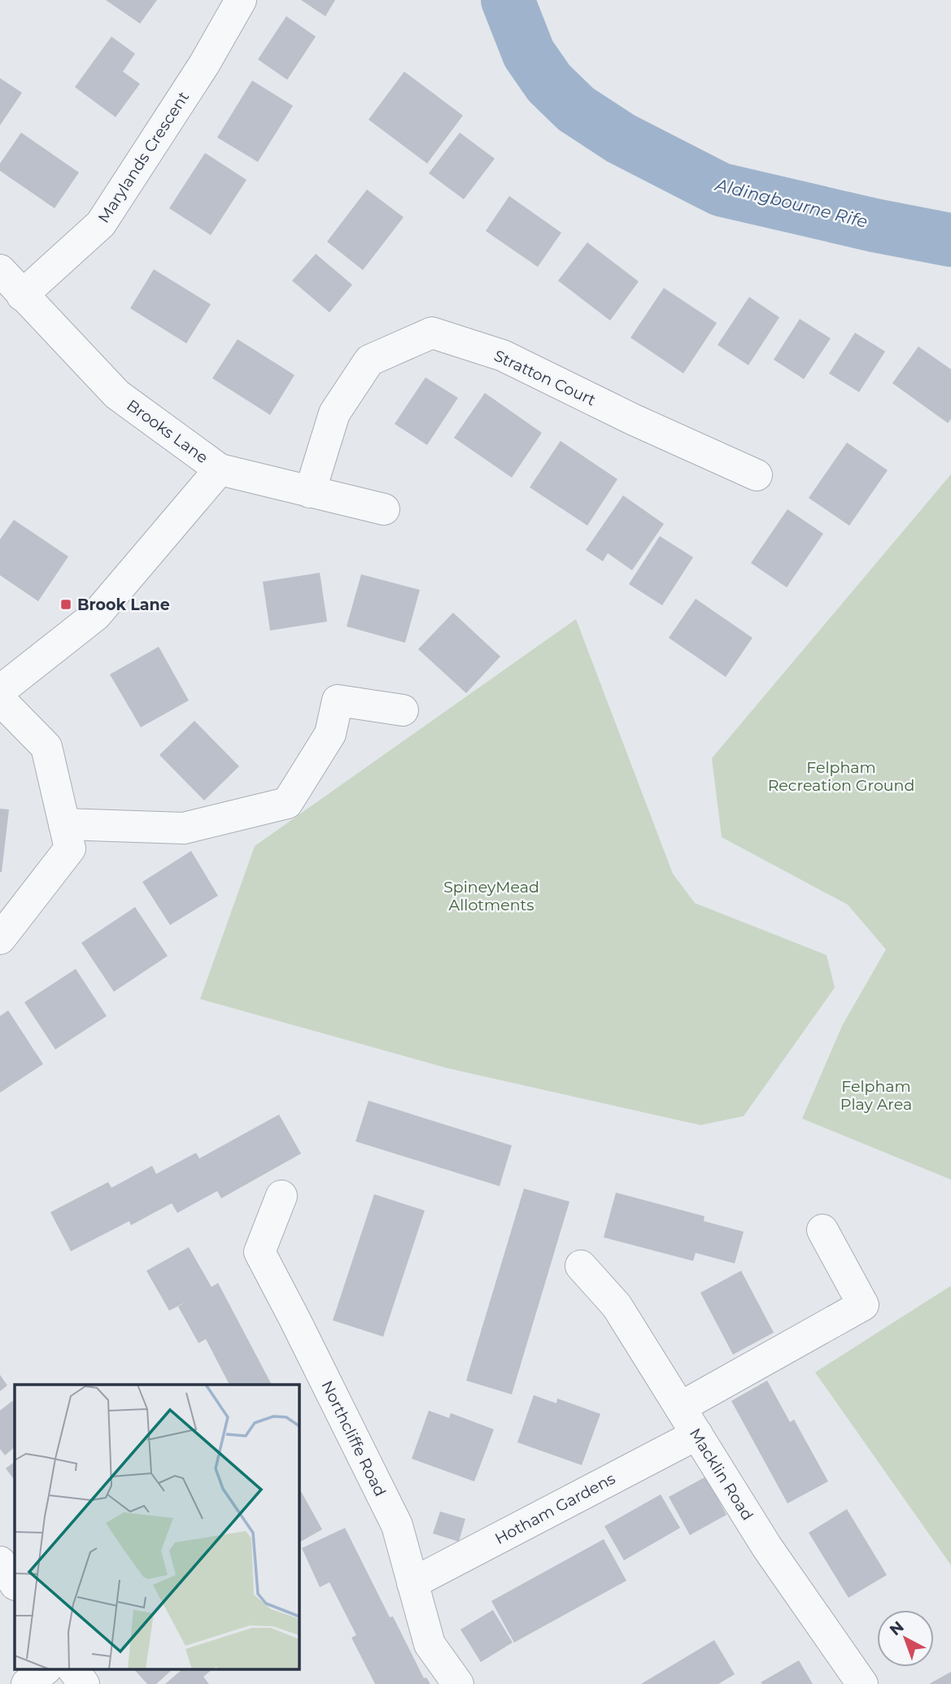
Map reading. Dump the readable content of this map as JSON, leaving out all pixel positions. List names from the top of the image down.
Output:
{
  "streets": {
    "street": [
      "Marylands Crescent",
      "Stratton Court",
      "Brooks Lane",
      "Northcliffe Road",
      "Macklin Road",
      "Hotham Gardens"
    ]
  },
  "crossings": [
    ["Marylands Crescent", "Brooks Lane"],
    ["Stratton Court", "Brooks Lane"],
    ["Northcliffe Road", "Hotham Gardens"],
    ["Macklin Road", "Hotham Gardens"]
  ],
  "water": ["Aldingbourne Rife"],
  "parks": ["Felpham Recreation Ground", "SpineyMead Allotments", "Felpham Play Area"],
  "places": {
    "transit": ["Brook Lane"]
  },
  "north": "top left"
}
